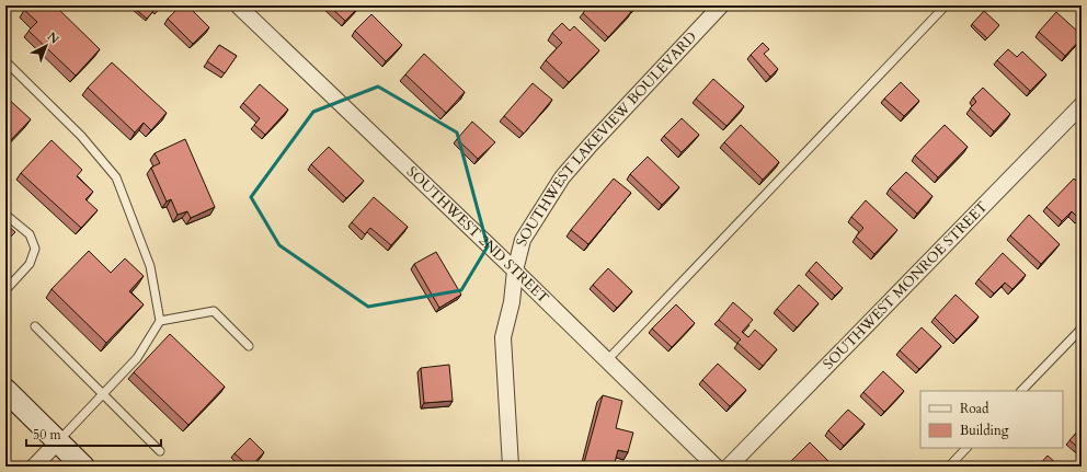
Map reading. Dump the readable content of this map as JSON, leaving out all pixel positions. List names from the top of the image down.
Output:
{
  "streets": {
    "street": ["SOUTHWEST LAKEVIEW BOULEVARD", "SOUTHWEST 2ND STREET", "SOUTHWEST MONROE STREET"]
  },
  "crossings": [
    ["SOUTHWEST LAKEVIEW BOULEVARD", "SOUTHWEST 2ND STREET"]
  ],
  "legend": ["Road", "Building"],
  "scale_bar": "50 m",
  "north": "top right"
}
